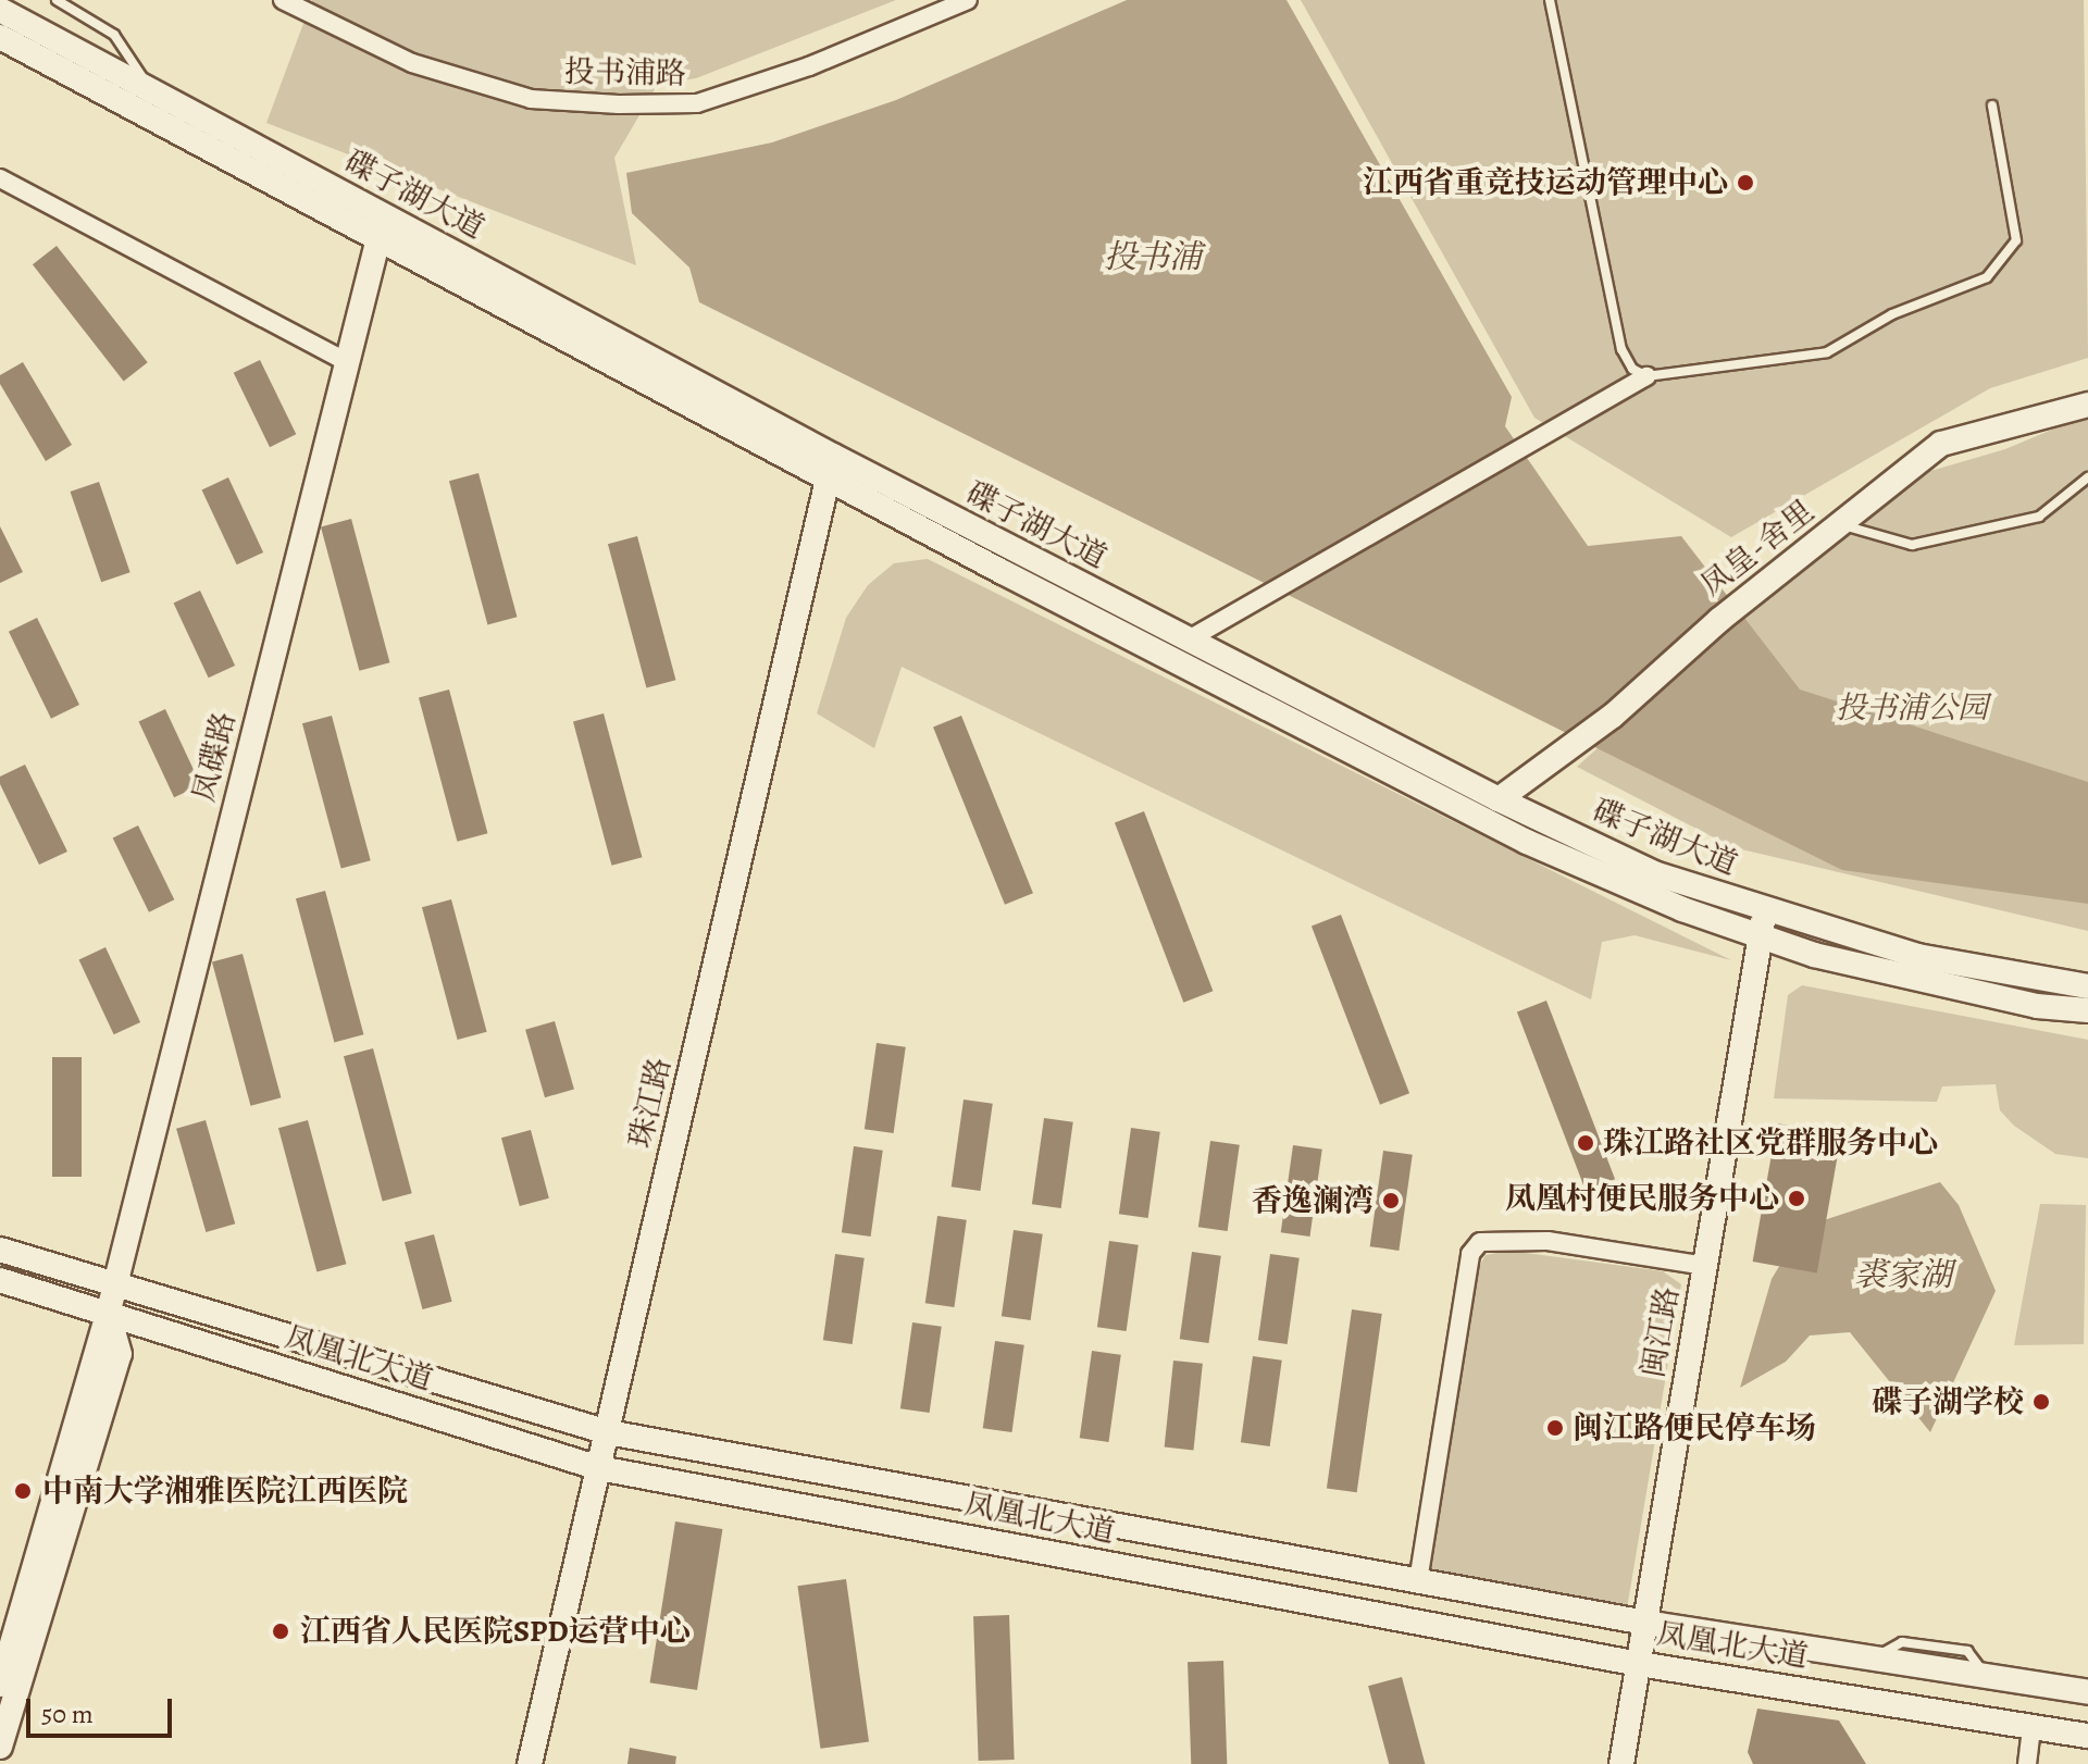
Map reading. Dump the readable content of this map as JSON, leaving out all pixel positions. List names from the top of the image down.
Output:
{
  "streets": {
    "main road": [
      "碟子湖大道",
      "凤皇-舍里",
      "凤碟路",
      "珠江路",
      "闽江路",
      "凤凰北大道"
    ],
    "street": ["投书浦路"]
  },
  "crossings": [
    ["碟子湖大道", "凤皇-舍里"],
    ["碟子湖大道", "凤碟路"],
    ["碟子湖大道", "珠江路"],
    ["碟子湖大道", "闽江路"],
    ["凤碟路", "凤凰北大道"],
    ["珠江路", "凤凰北大道"],
    ["闽江路", "凤凰北大道"]
  ],
  "water": ["投书浦", "裘家湖"],
  "parks": ["投书浦公园"],
  "places": [
    "江西省重竞技运动管理中心",
    "珠江路社区党群服务中心",
    "凤凰村便民服务中心",
    "香逸澜湾",
    "碟子湖学校",
    "闽江路便民停车场",
    "中南大学湘雅医院江西医院",
    "江西省人民医院SPD运营中心"
  ],
  "scale_bar": "50 m"
}
